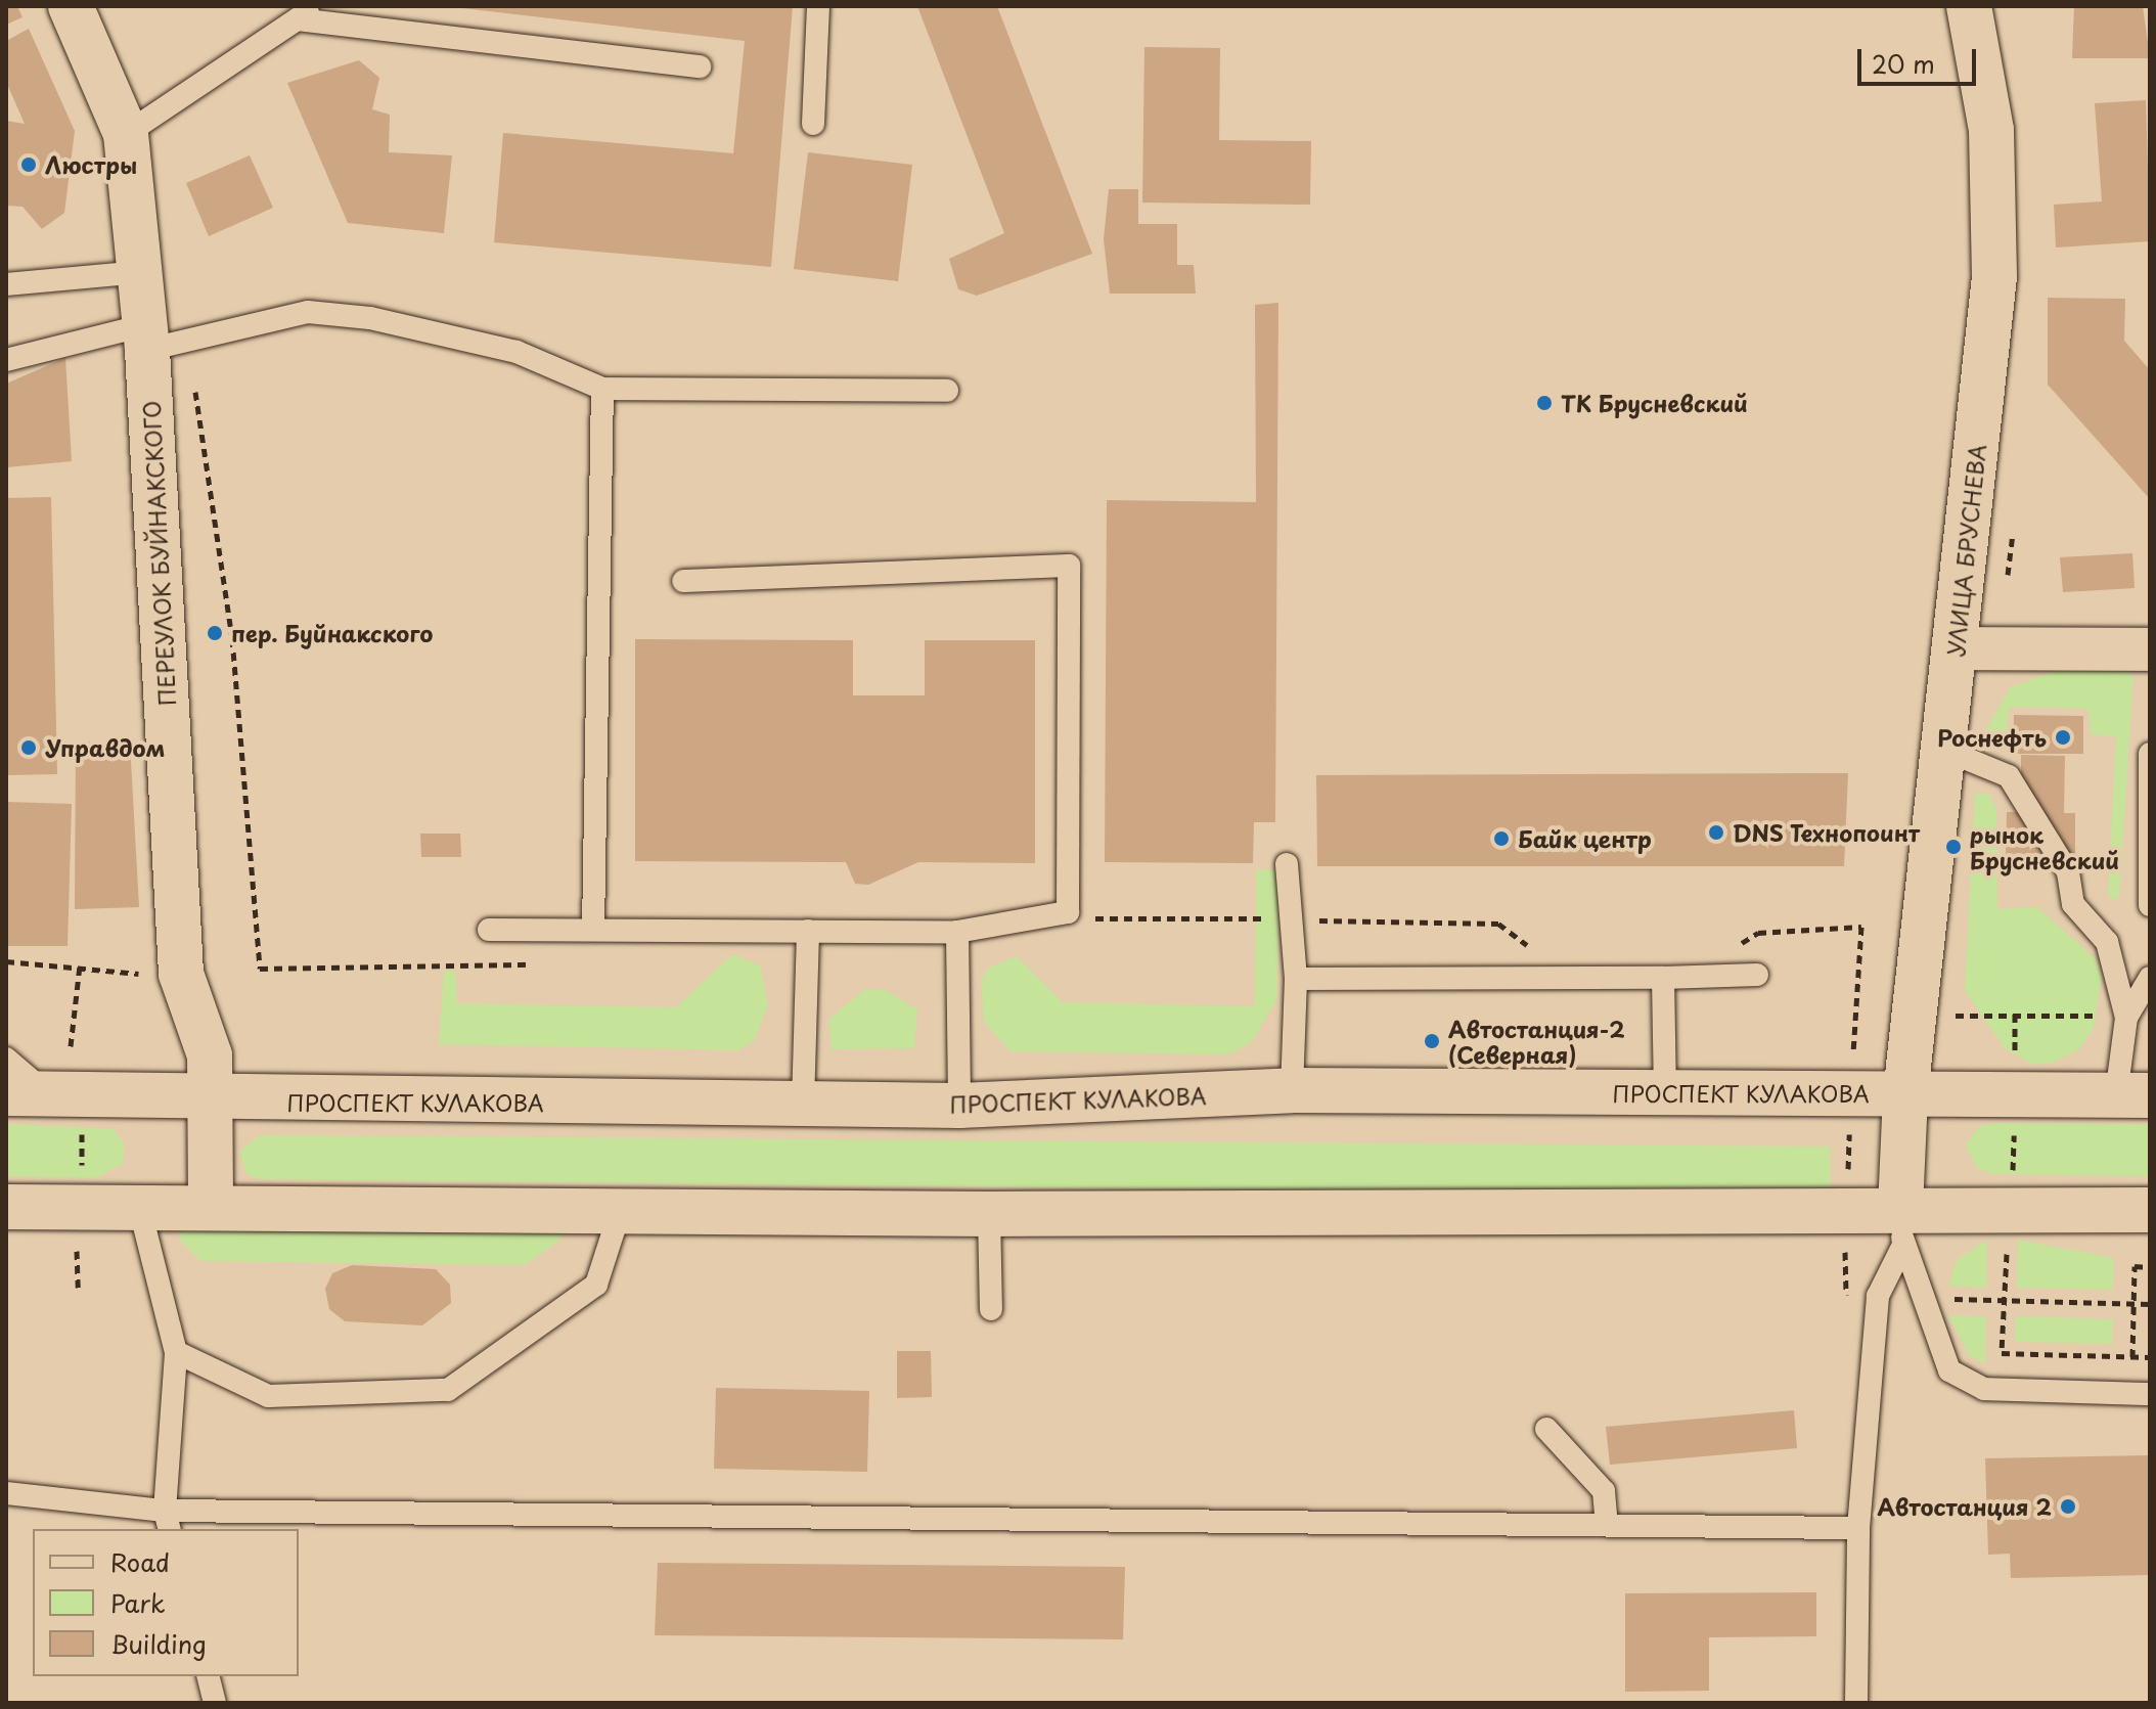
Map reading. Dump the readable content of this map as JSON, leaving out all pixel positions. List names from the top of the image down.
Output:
{
  "streets": {
    "main road": ["УЛИЦА БРУСНЕВА", "ПЕРЕУЛОК БУЙНАКСКОГО", "ПРОСПЕКТ КУЛАКОВА"]
  },
  "crossings": [
    ["УЛИЦА БРУСНЕВА", "ПРОСПЕКТ КУЛАКОВА"],
    ["ПЕРЕУЛОК БУЙНАКСКОГО", "ПРОСПЕКТ КУЛАКОВА"]
  ],
  "places": [
    "Люстры",
    "ТК Брусневский",
    "пер. Буйнакского",
    "Роснефть",
    "Управдом",
    "DNS Технопоинт",
    "Байк центр",
    "рынок Брусневский",
    "Автостанция-2 (Северная)",
    "Автостанция 2"
  ],
  "legend": ["Road", "Park", "Building"],
  "scale_bar": "20 m"
}
